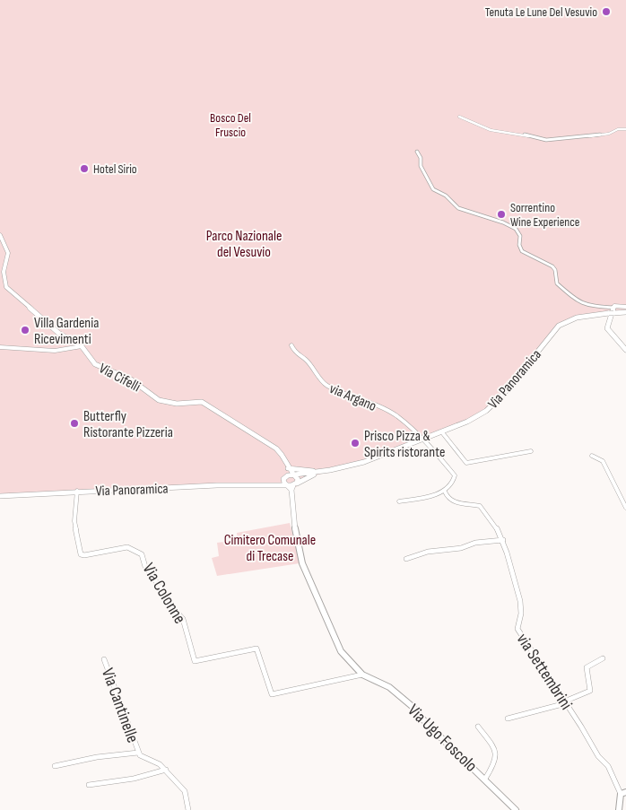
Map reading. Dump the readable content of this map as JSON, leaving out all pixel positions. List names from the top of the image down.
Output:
{
  "streets": {
    "street": [
      "Via Cifelli",
      "Via Panoramica",
      "via Argano",
      "Via Colonne",
      "via Settembrini",
      "Via Cantinelle",
      "Via Ugo Foscolo"
    ]
  },
  "crossings": [
    ["Via Cifelli", "Via Panoramica"],
    ["Via Panoramica", "via Argano"],
    ["Via Panoramica", "Via Colonne"],
    ["Via Colonne", "Via Ugo Foscolo"]
  ],
  "parks": ["Bosco Del Fruscio", "Parco Nazionale del Vesuvio", "Cimitero Comunale di Trecase"],
  "places": [
    "Tenuta Le Lune Del Vesuvio",
    "Hotel Sirio",
    "Sorrentino Wine Experience",
    "Villa Gardenia Ricevimenti",
    "Butterfly Ristorante Pizzeria",
    "Prisco Pizza & Spirits ristorante"
  ]
}
